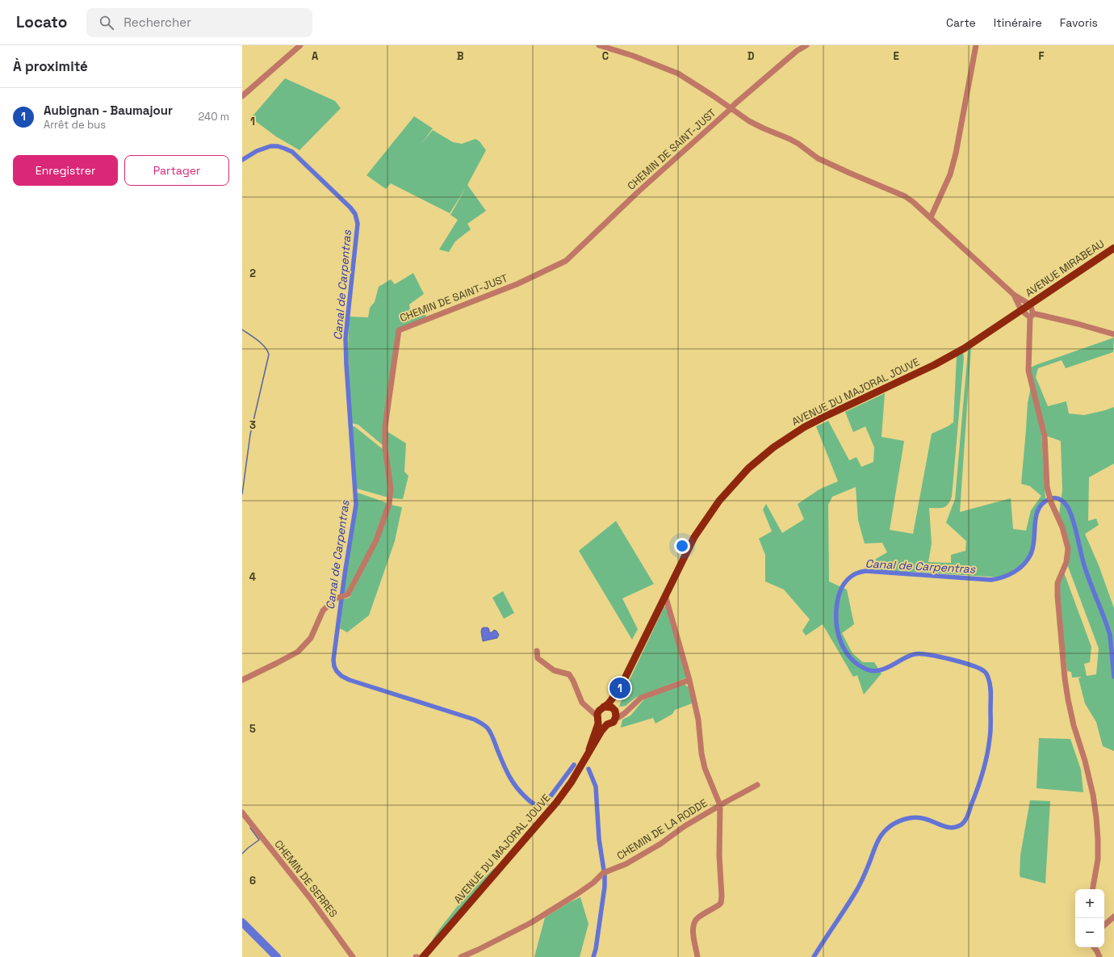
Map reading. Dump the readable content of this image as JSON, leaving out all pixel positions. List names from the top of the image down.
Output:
{
  "streets": {
    "main road": ["AVENUE MIRABEAU", "AVENUE DU MAJORAL JOUVE"],
    "street": ["CHEMIN DE SAINT-JUST", "CHEMIN DE LA RODDE", "CHEMIN DE SERRES"]
  },
  "crossings": [
    ["AVENUE MIRABEAU", "AVENUE DU MAJORAL JOUVE"]
  ],
  "water": ["Canal de Carpentras"],
  "page": {
    "header": "Locato",
    "search": "Rechercher",
    "nav": ["Carte", "Itinéraire", "Favoris"],
    "heading": "À proximité",
    "list": [
      {
        "mark": "1",
        "name": "Aubignan - Baumajour",
        "note": "Arrêt de bus",
        "value": "240 m"
      }
    ],
    "buttons": ["Enregistrer", "Partager"],
    "pins": "1",
    "map_buttons": ["+", "−"]
  },
  "grid": {
    "columns": [
      "A",
      "B",
      "C",
      "D",
      "E",
      "F"
    ],
    "rows": [
      "1",
      "2",
      "3",
      "4",
      "5",
      "6"
    ]
  }
}
